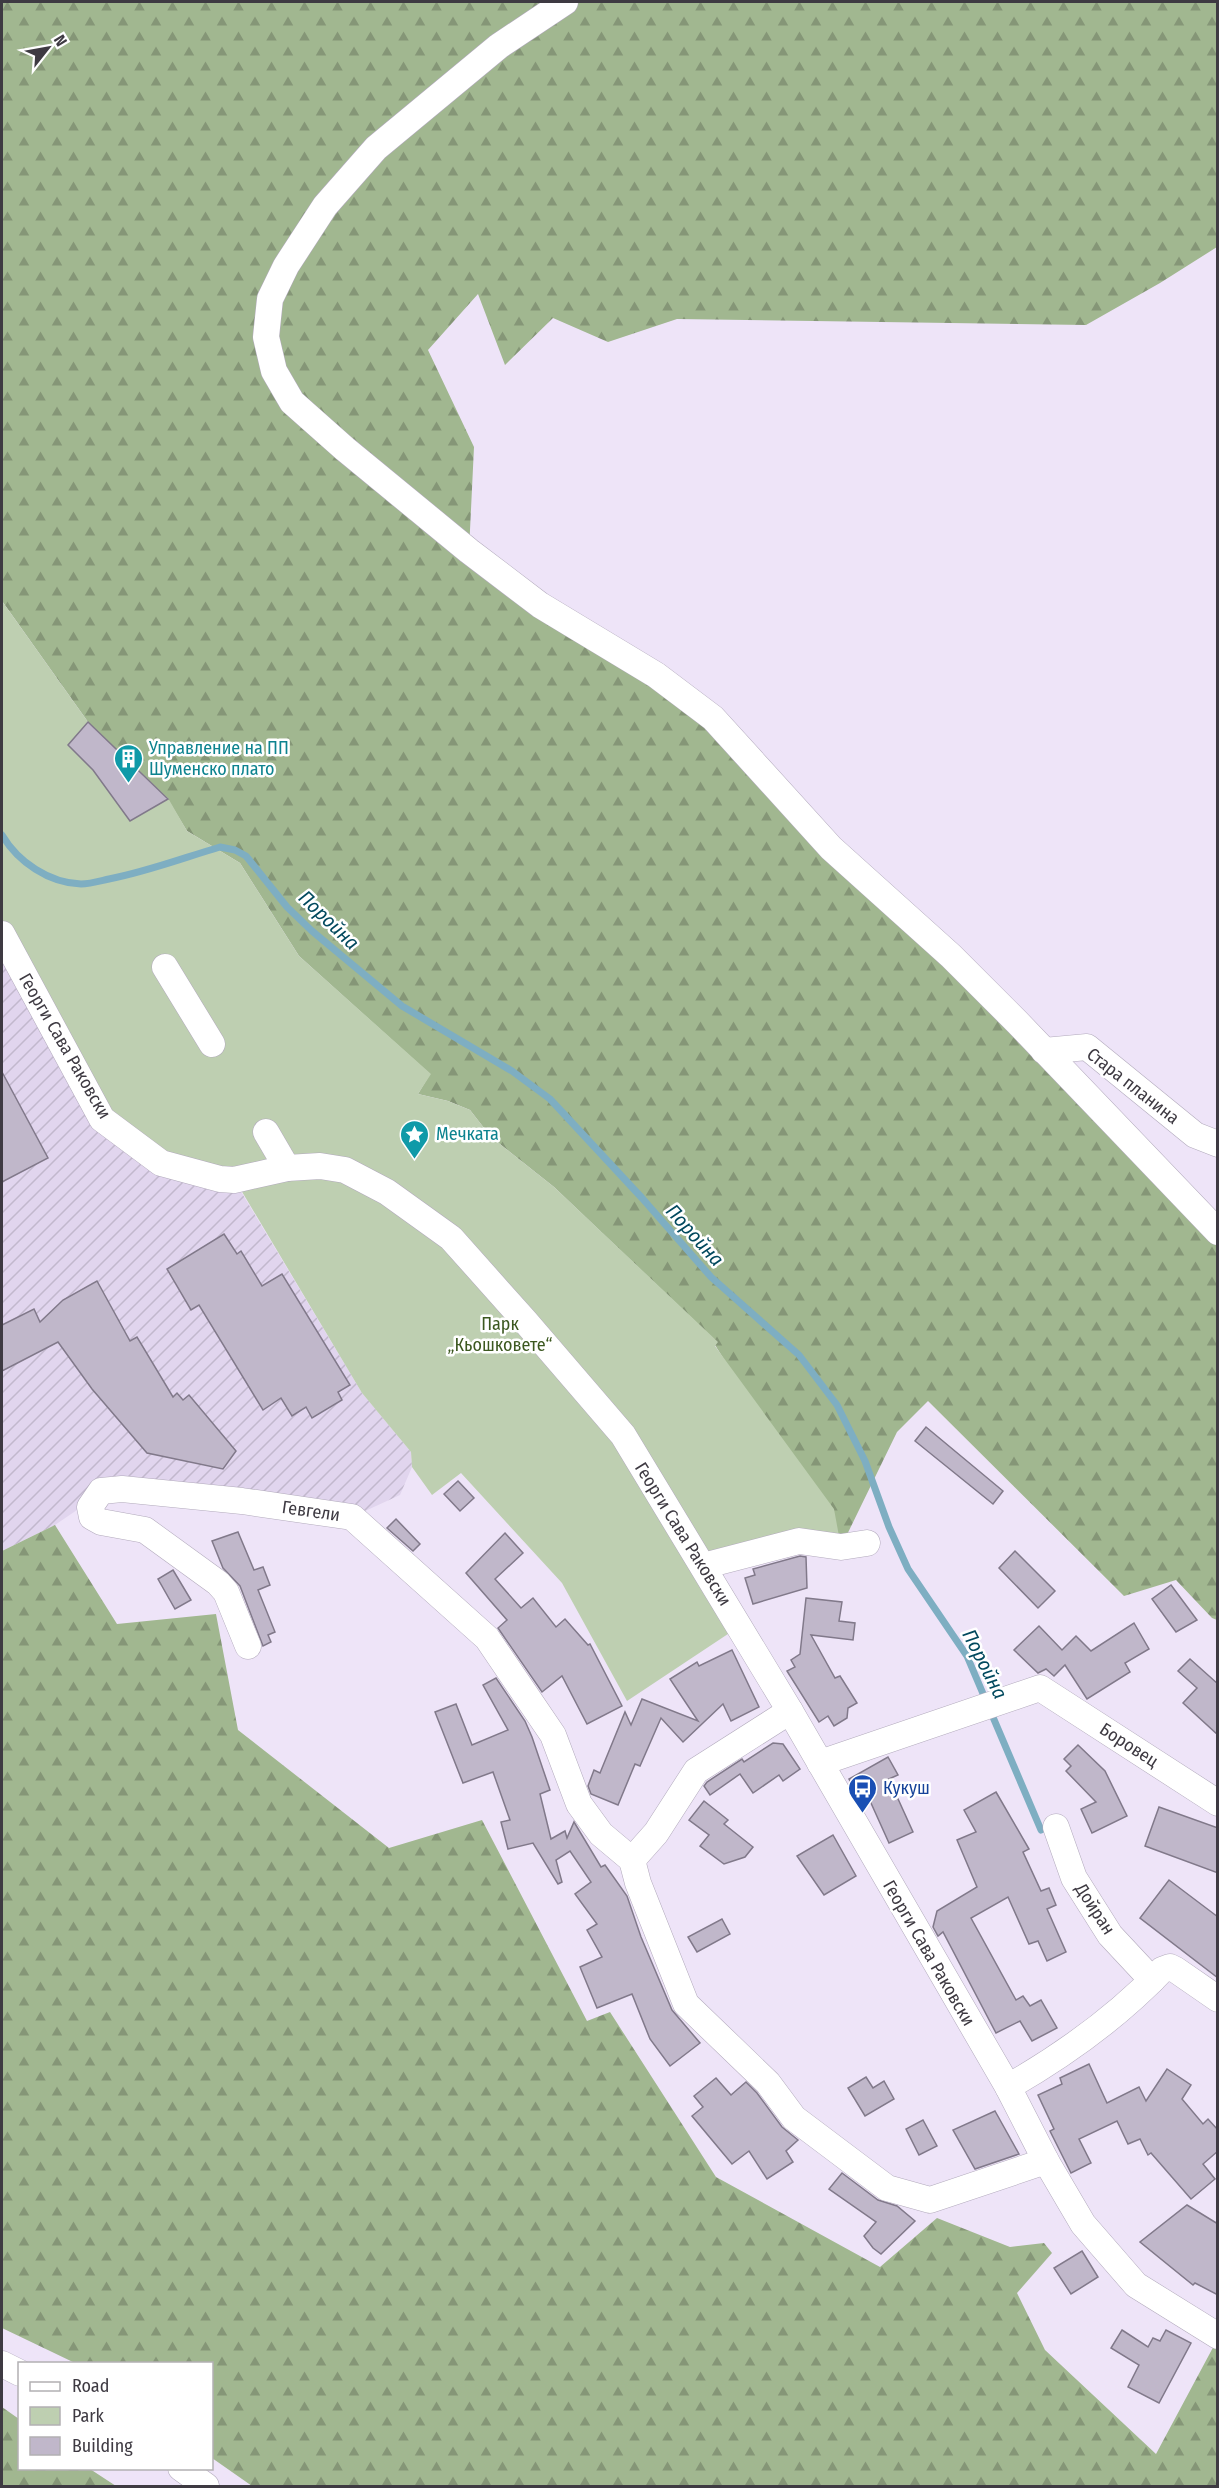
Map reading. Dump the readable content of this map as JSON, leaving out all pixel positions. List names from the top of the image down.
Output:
{
  "streets": {
    "street": [
      "Георги Сава Раковски",
      "Стара планина",
      "Гевгели",
      "Боровец",
      "Дойран"
    ]
  },
  "crossings": [
    ["Георги Сава Раковски", "Боровец"]
  ],
  "water": ["Поройна"],
  "parks": ["Парк „Кьошковете“"],
  "places": {
    "building": ["Управление на ПП Шуменско плато"],
    "place": ["Мечката"],
    "bus stop": ["Кукуш"]
  },
  "legend": ["Road", "Park", "Building"],
  "north": "top right"
}
